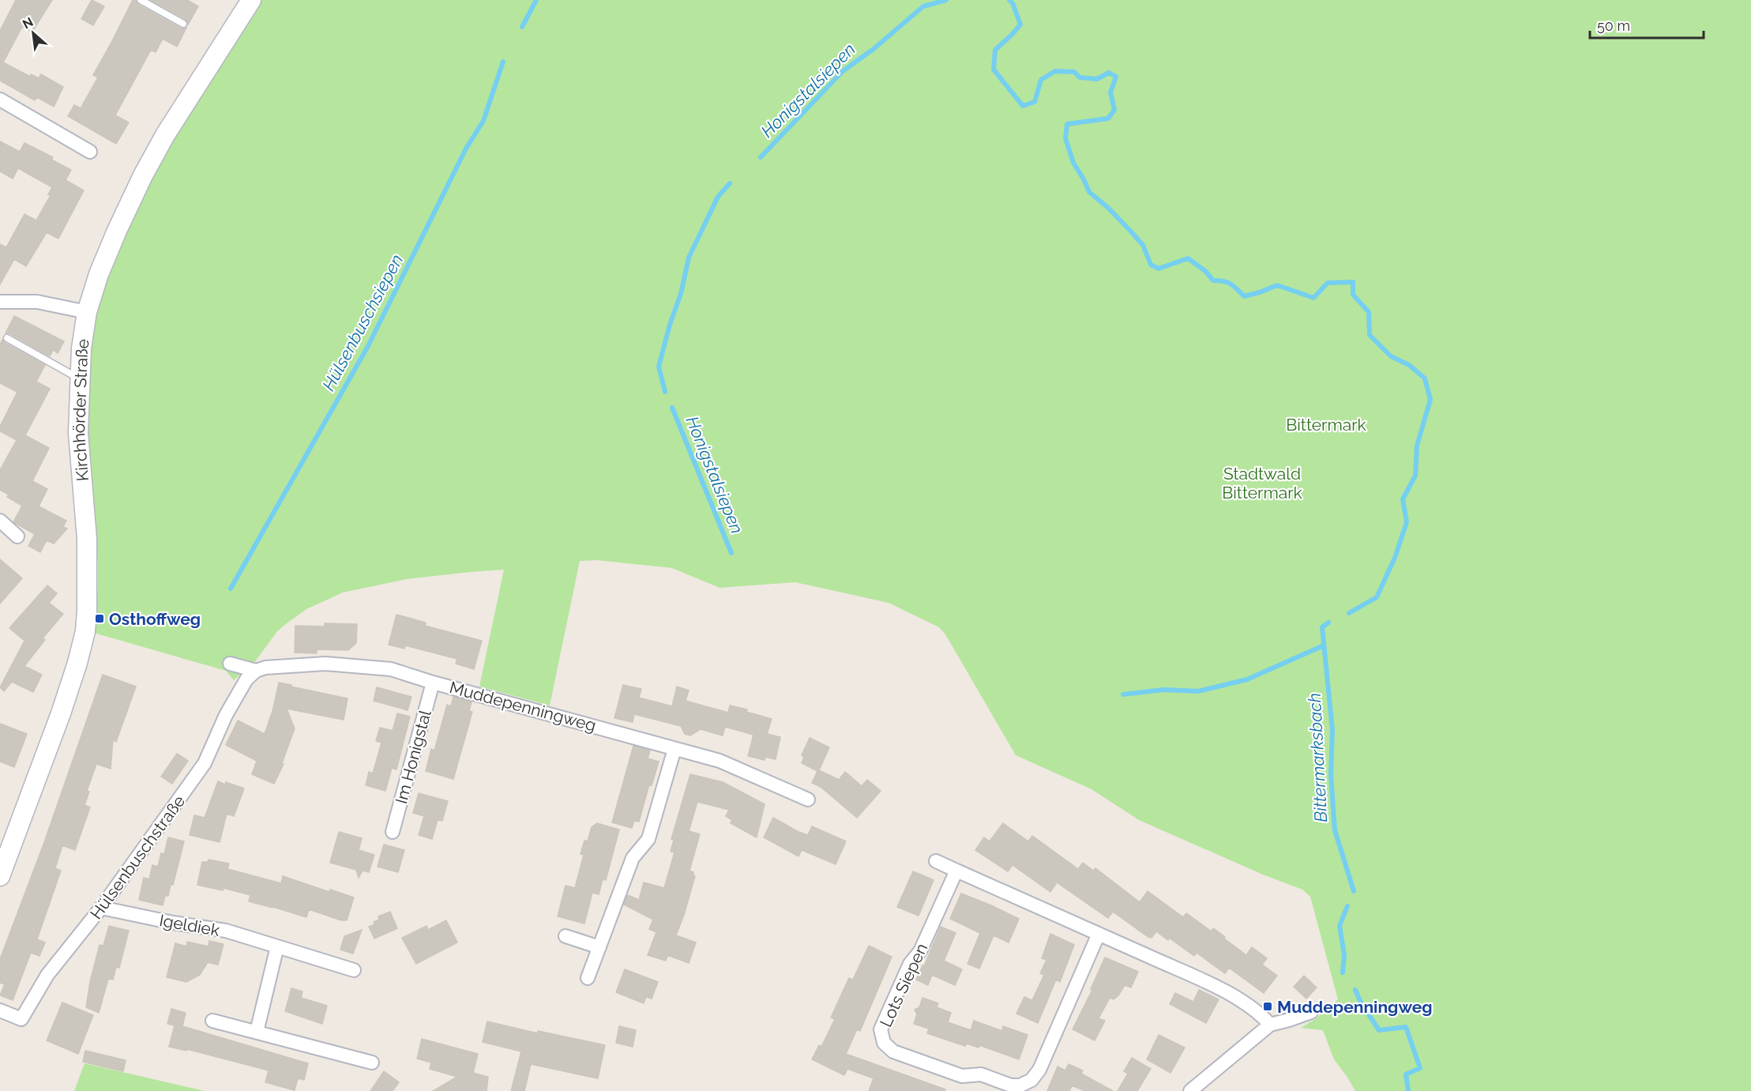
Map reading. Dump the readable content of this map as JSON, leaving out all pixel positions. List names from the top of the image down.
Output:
{
  "streets": {
    "main road": ["Kirchhörder Straße"],
    "street": [
      "Muddepenningweg",
      "Im Honigstal",
      "Hülsenbuschstraße",
      "Igeldiek",
      "Lots Siepen"
    ]
  },
  "crossings": [
    ["Muddepenningweg", "Im Honigstal"],
    ["Muddepenningweg", "Hülsenbuschstraße"],
    ["Hülsenbuschstraße", "Igeldiek"]
  ],
  "water": ["Honigstalsiepen", "Hülsenbuschsiepen", "Bittermarksbach"],
  "parks": ["Bittermark", "Stadtwald Bittermark"],
  "places": {
    "transit": ["Osthoffweg", "Muddepenningweg"]
  },
  "scale_bar": "50 m",
  "north": "top left"
}
